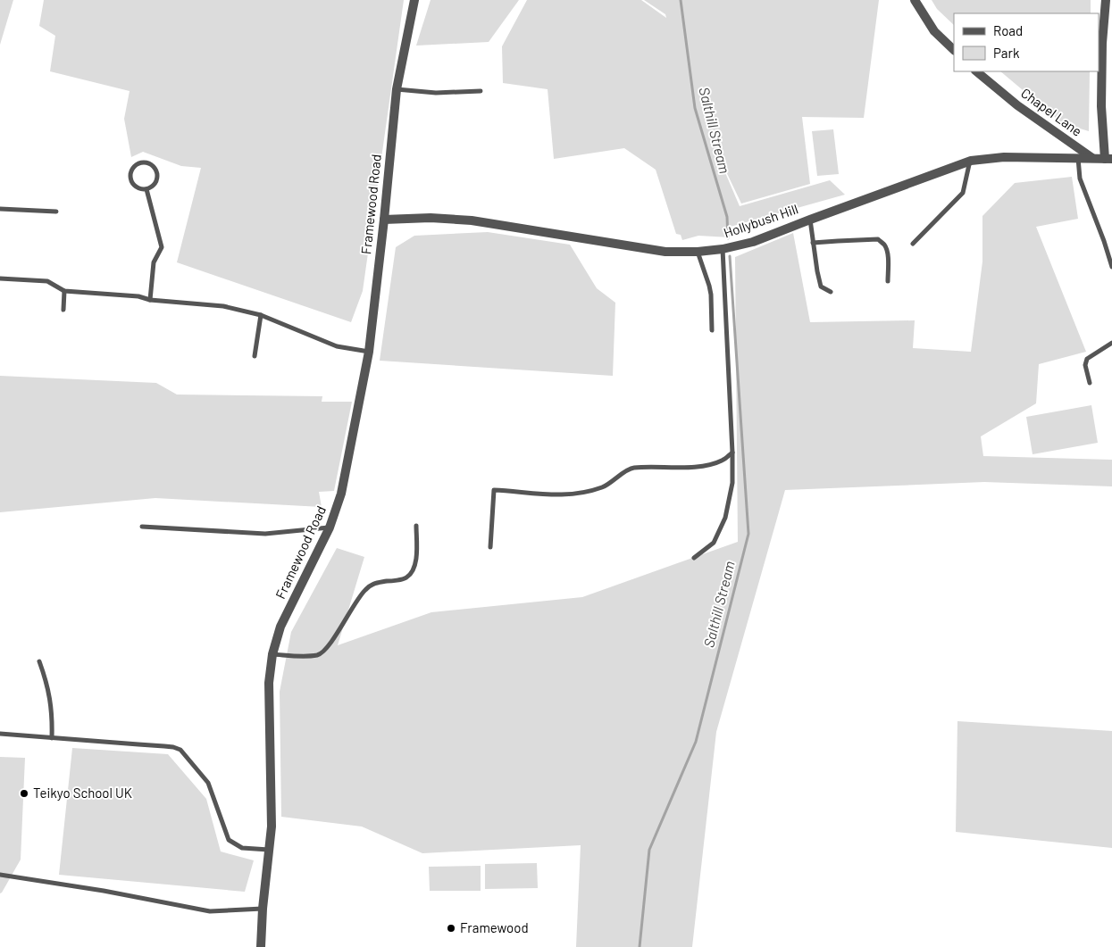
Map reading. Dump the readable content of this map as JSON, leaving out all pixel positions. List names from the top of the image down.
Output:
{
  "streets": {
    "street": ["Chapel Lane", "Framewood Road", "Hollybush Hill"]
  },
  "crossings": [
    ["Chapel Lane", "Hollybush Hill"],
    ["Framewood Road", "Hollybush Hill"]
  ],
  "water": ["Salthill Stream"],
  "places": ["Teikyo School UK", "Framewood"],
  "legend": ["Road", "Park"]
}
